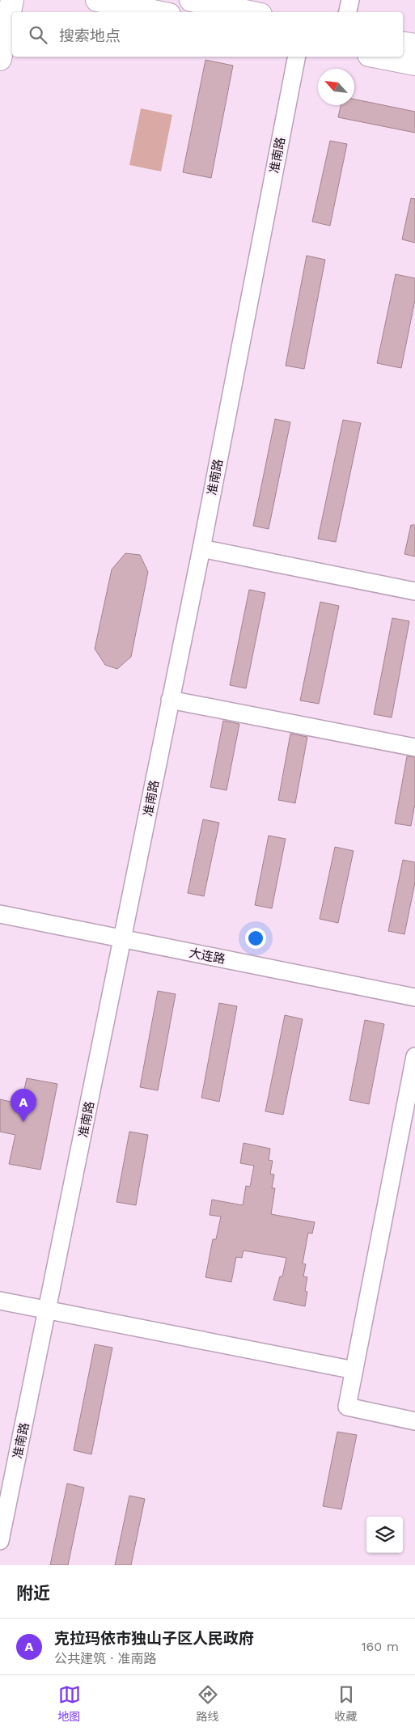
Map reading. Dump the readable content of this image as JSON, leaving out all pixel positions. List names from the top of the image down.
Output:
{
  "streets": {
    "street": ["准南路", "大连路"]
  },
  "crossings": [
    ["准南路", "大连路"]
  ],
  "north": "top left",
  "page": {
    "search": "搜索地点",
    "pins": "A",
    "heading": "附近",
    "list": [
      {
        "mark": "A",
        "name": "克拉玛依市独山子区人民政府",
        "note": "公共建筑 · 准南路",
        "value": "160 m"
      }
    ],
    "nav": ["地图", "路线", "收藏"]
  }
}
